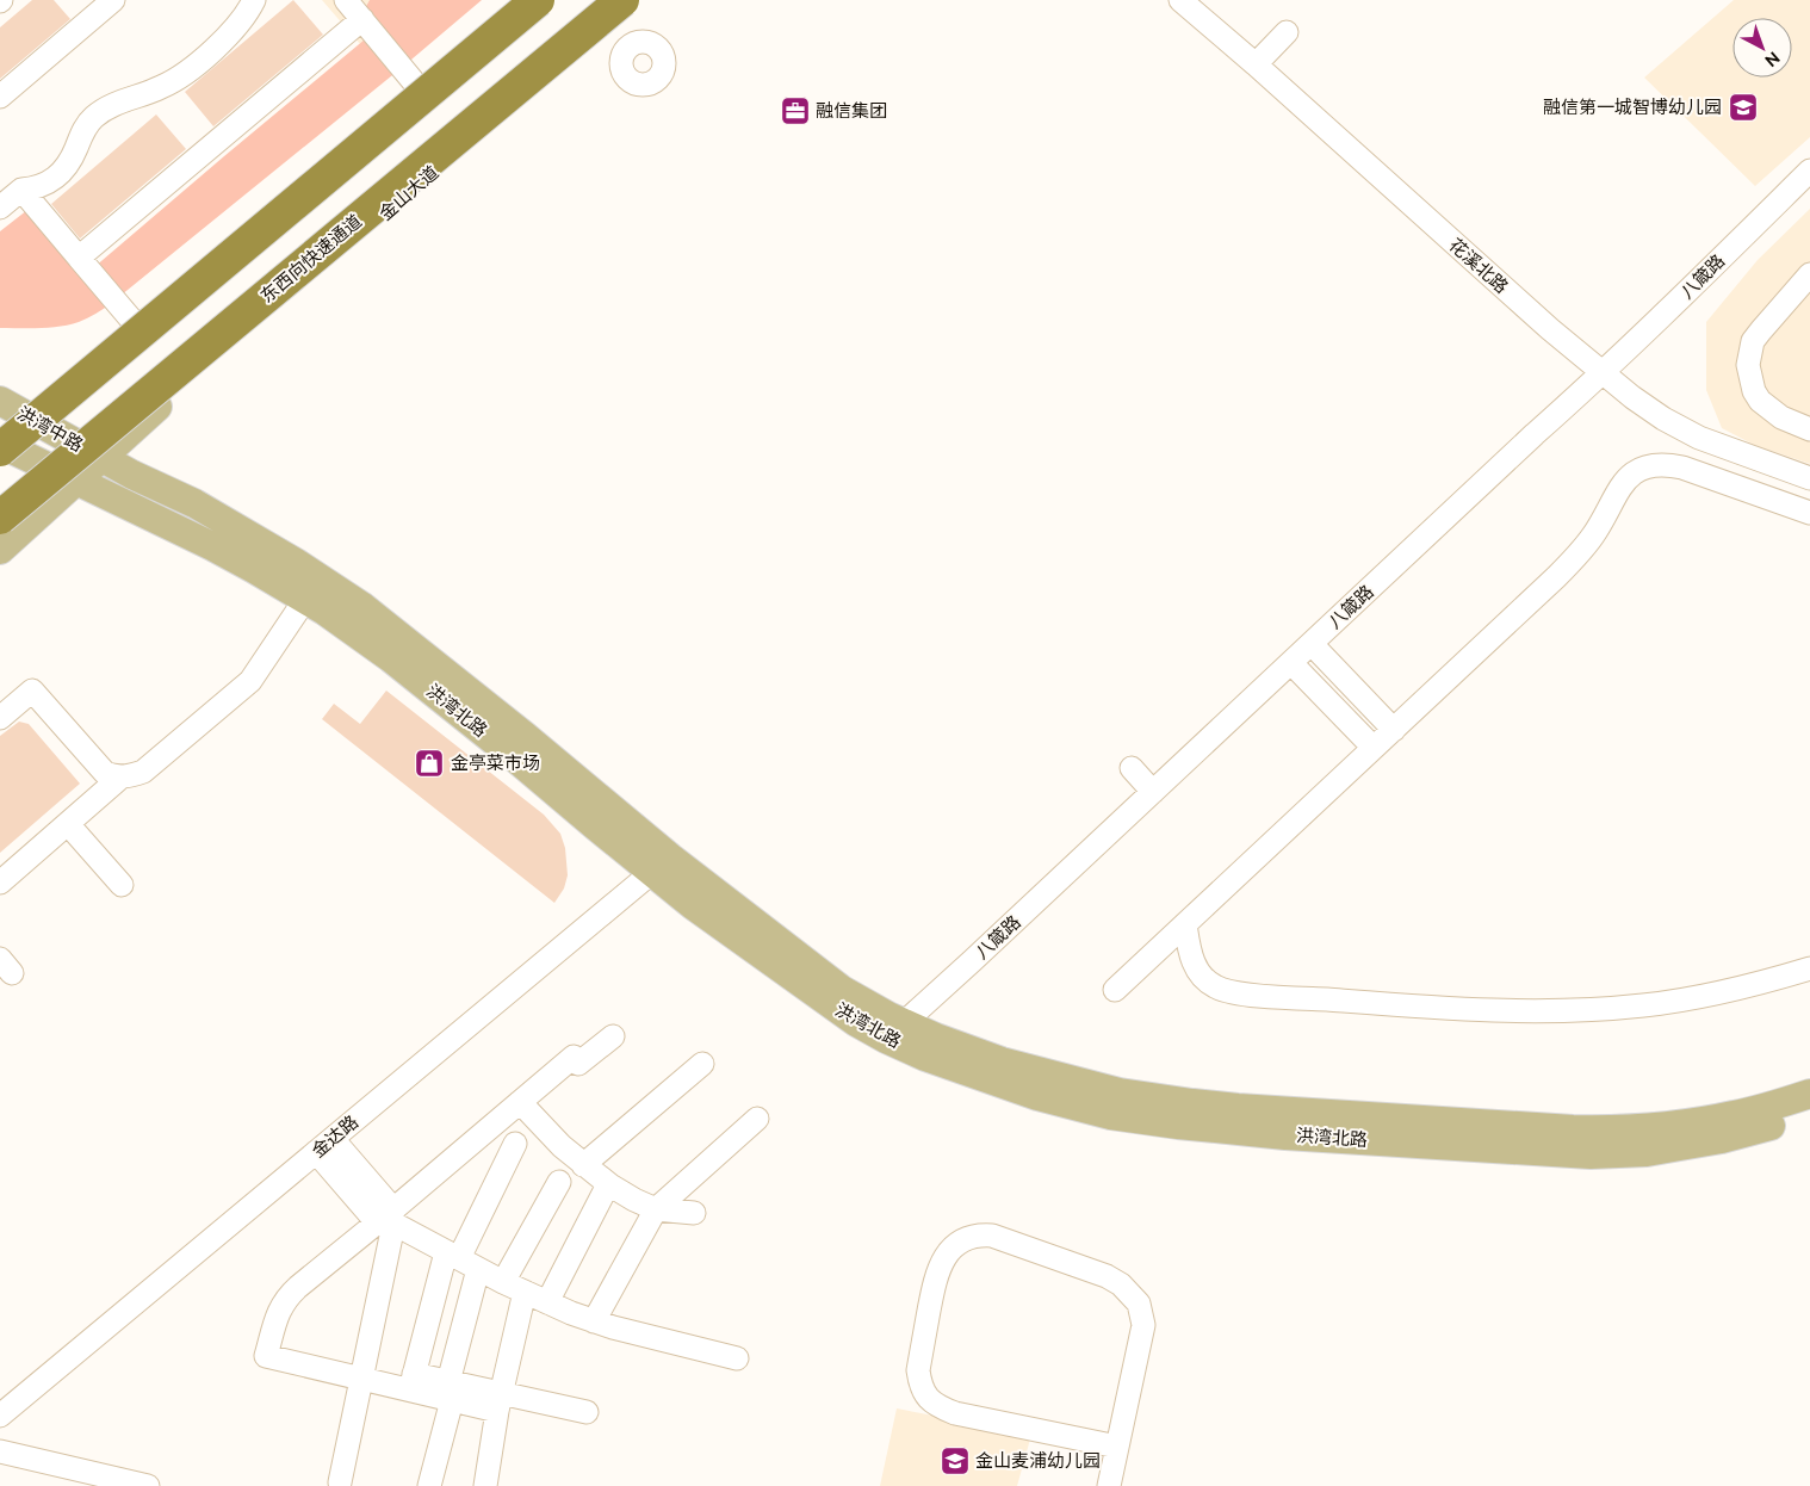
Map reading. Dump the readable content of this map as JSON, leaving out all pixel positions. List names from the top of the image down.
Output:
{
  "streets": {
    "highway": ["东西向快速通道"],
    "main road": ["金山大道", "洪湾中路", "洪湾北路"],
    "street": ["花溪北路", "八箴路", "金达路"]
  },
  "crossings": [
    ["金山大道", "东西向快速通道"],
    ["金山大道", "洪湾中路"],
    ["金山大道", "洪湾北路"],
    ["花溪北路", "八箴路"],
    ["八箴路", "洪湾北路"],
    ["洪湾中路", "洪湾北路"],
    ["洪湾北路", "金达路"]
  ],
  "places": {
    "school or university": ["融信第一城智博幼儿园", "金山麦浦幼儿园"],
    "office": ["融信集团"],
    "shop": ["金亭菜市场"]
  },
  "north": "bottom right"
}
